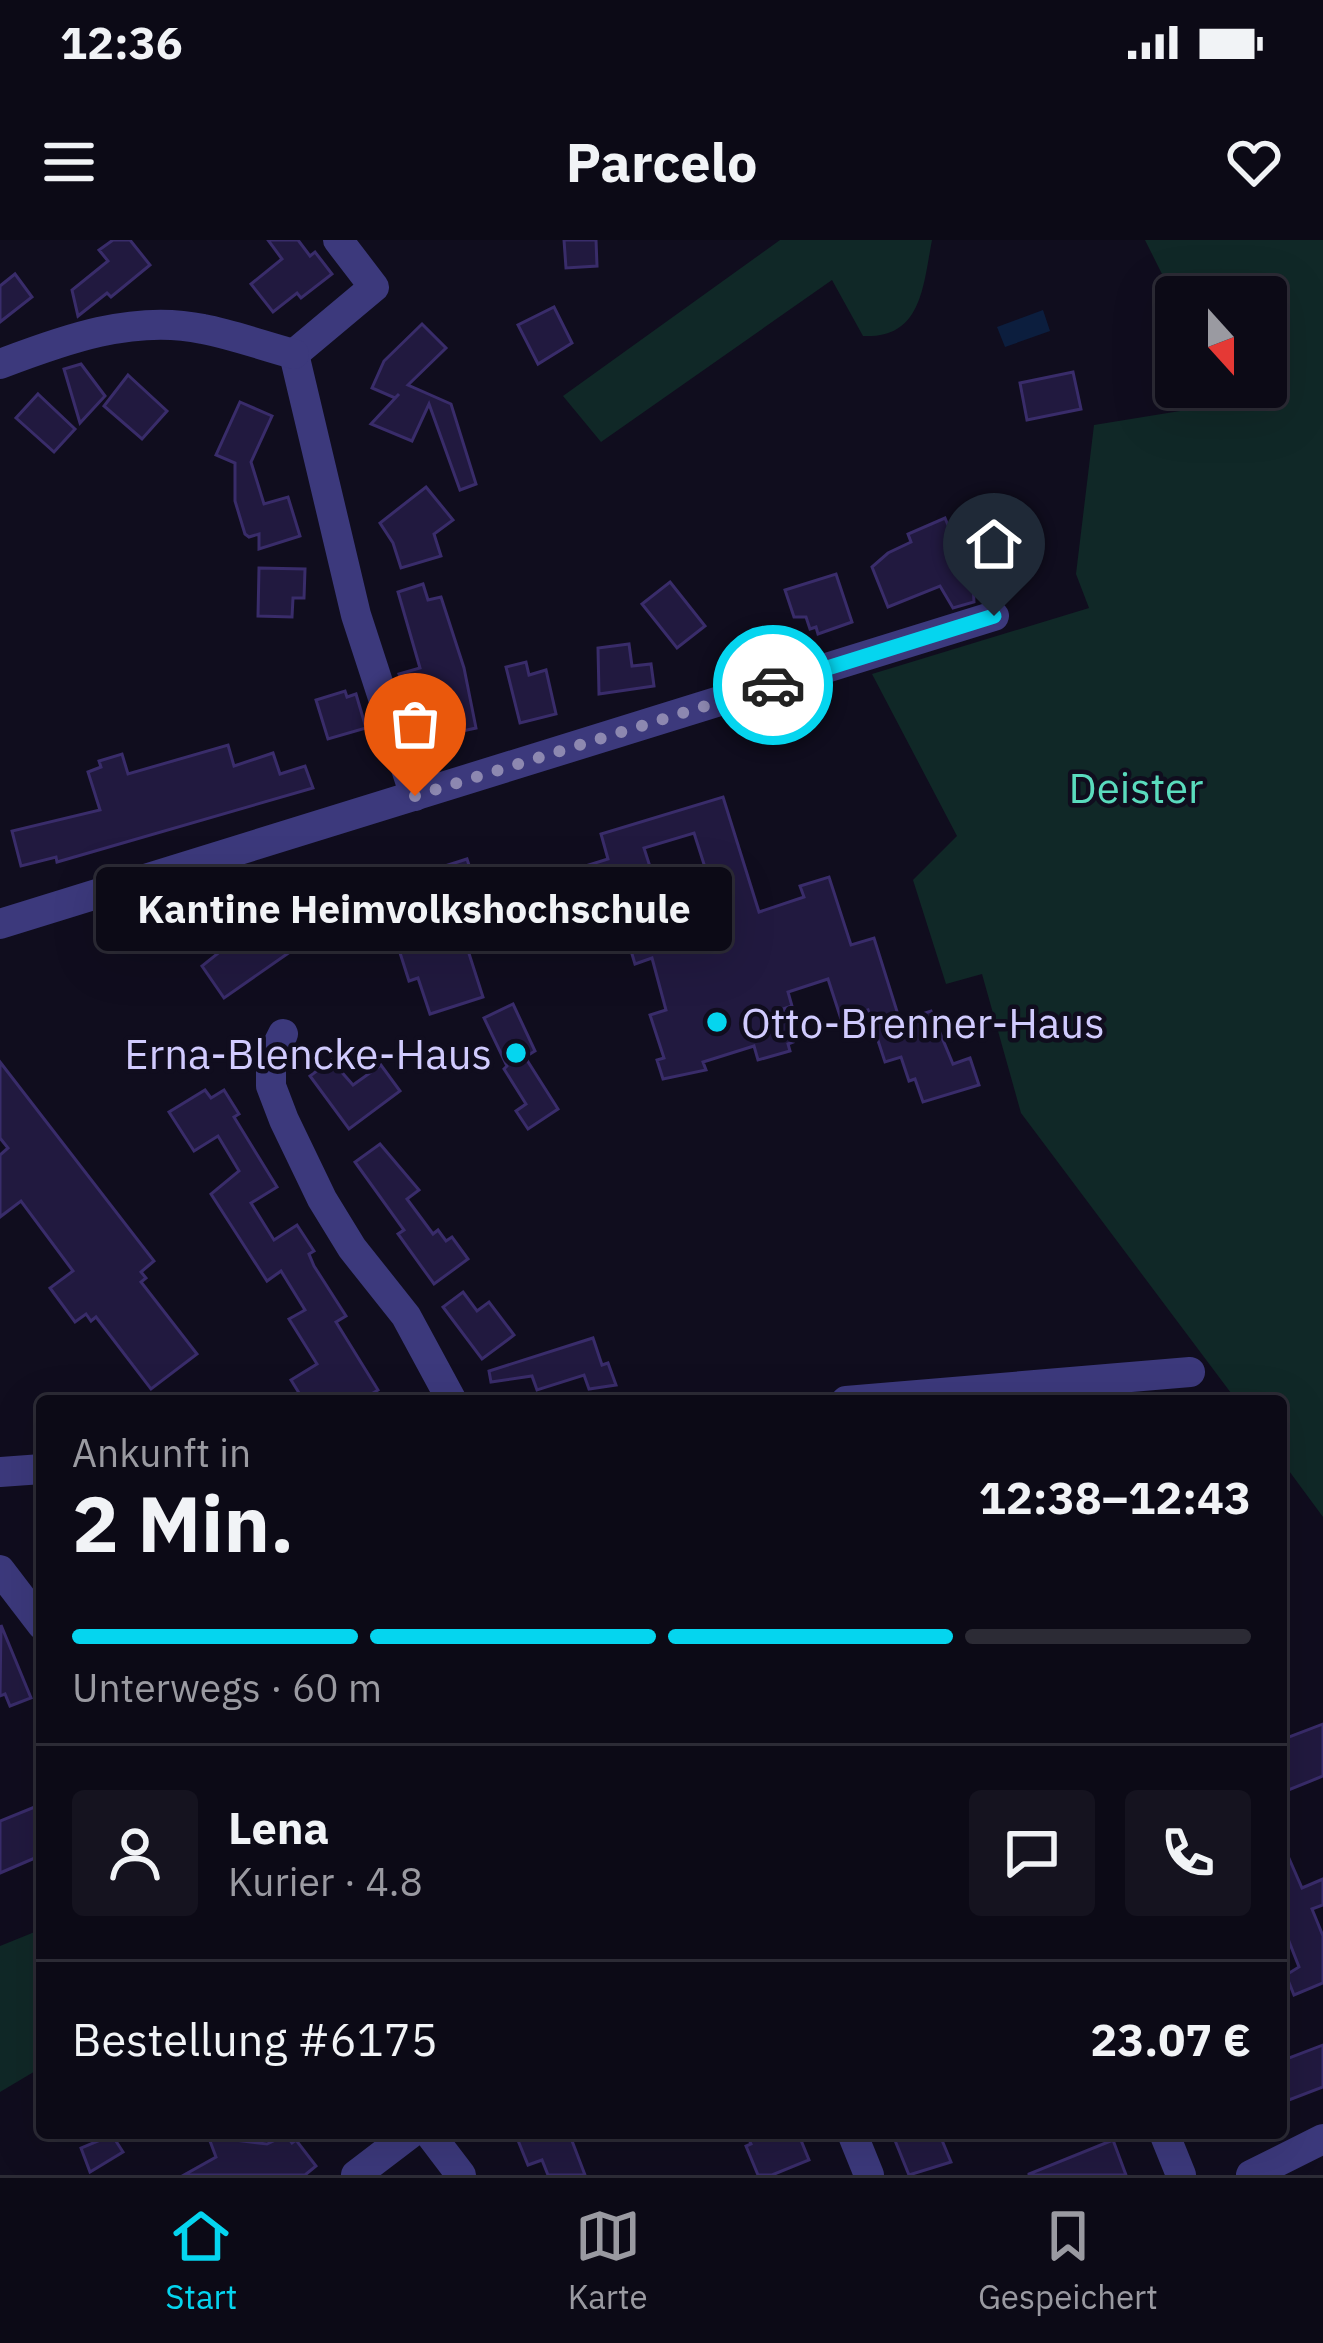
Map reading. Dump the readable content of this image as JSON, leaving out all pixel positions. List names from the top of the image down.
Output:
{
  "parks": ["Deister"],
  "places": ["Kantine Heimvolkshochschule", "Otto-Brenner-Haus", "Erna-Blencke-Haus"],
  "north": "bottom",
  "page": {
    "status": "12:36",
    "header": "Parcelo",
    "bubble": "Kantine Heimvolkshochschule",
    "heading": ["2 Min.", "Ankunft in", "12:38–12:43"],
    "panel": [
      "Lena",
      "Kurier · 4.8",
      "Bestellung #6175",
      "23.07 €"
    ],
    "bar": "Unterwegs · 60 m",
    "tabs": ["Start", "Karte", "Gespeichert"]
  }
}
